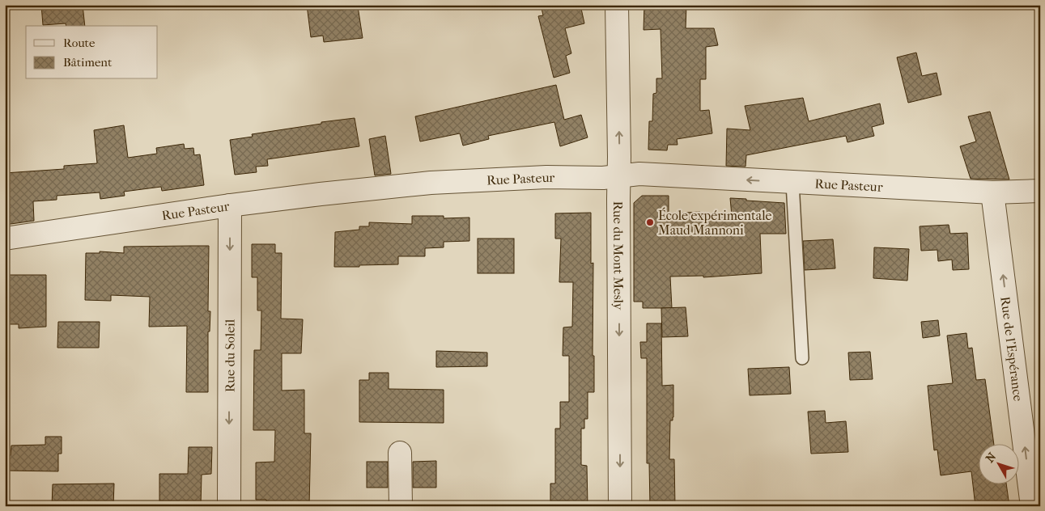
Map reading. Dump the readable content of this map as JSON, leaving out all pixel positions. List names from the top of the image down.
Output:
{
  "streets": {
    "street": [
      "Rue Pasteur",
      "Rue du Mont Mesly",
      "Rue de l'Espérance",
      "Rue du Soleil"
    ]
  },
  "crossings": [
    ["Rue Pasteur", "Rue du Mont Mesly"],
    ["Rue Pasteur", "Rue de l'Espérance"],
    ["Rue Pasteur", "Rue du Soleil"]
  ],
  "one_way": ["Rue de l'Espérance", "Rue du Soleil"],
  "places": ["École expérimentale Maud Mannoni"],
  "legend": ["Route", "Bâtiment"],
  "north": "top left"
}
